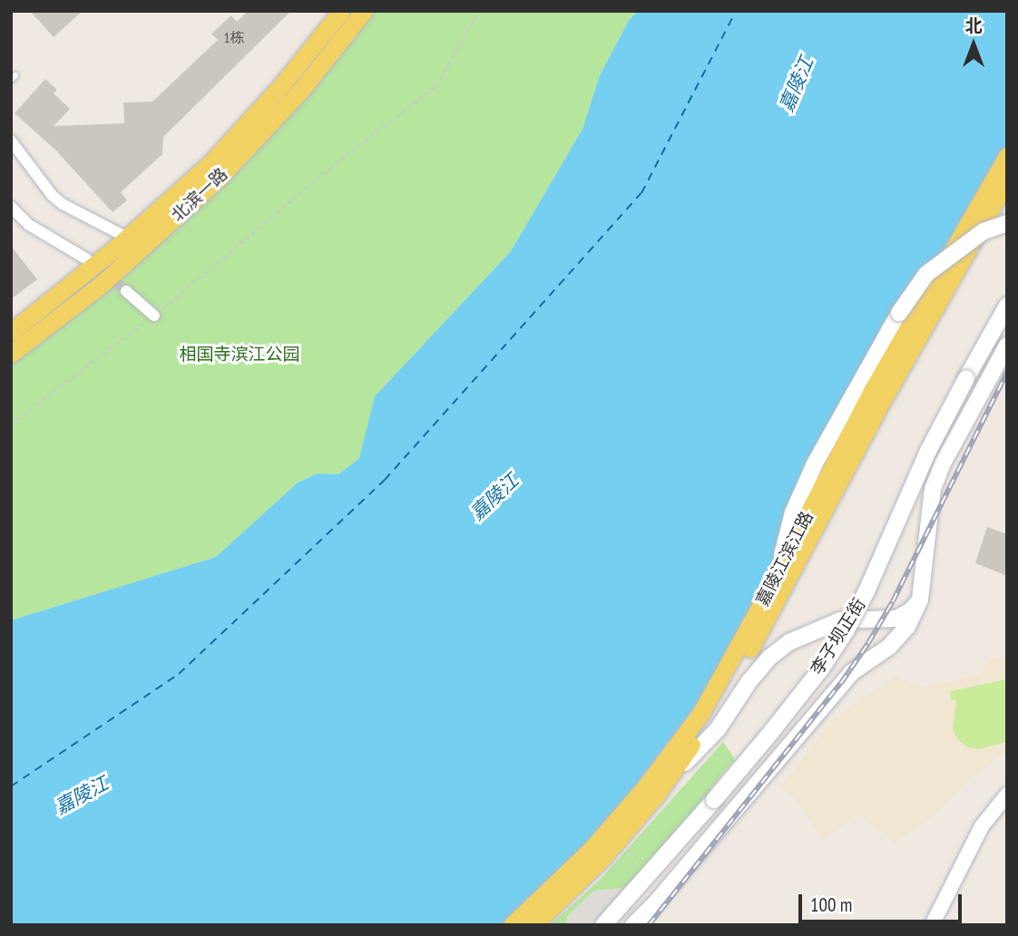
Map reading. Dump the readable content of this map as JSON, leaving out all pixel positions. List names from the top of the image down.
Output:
{
  "streets": {
    "main road": ["北滨一路", "嘉陵江滨江路", "李子坝正街"]
  },
  "water": ["嘉陵江"],
  "parks": ["相国寺滨江公园"],
  "house_numbers": ["1栋"],
  "scale_bar": "100 m",
  "north": "top"
}
